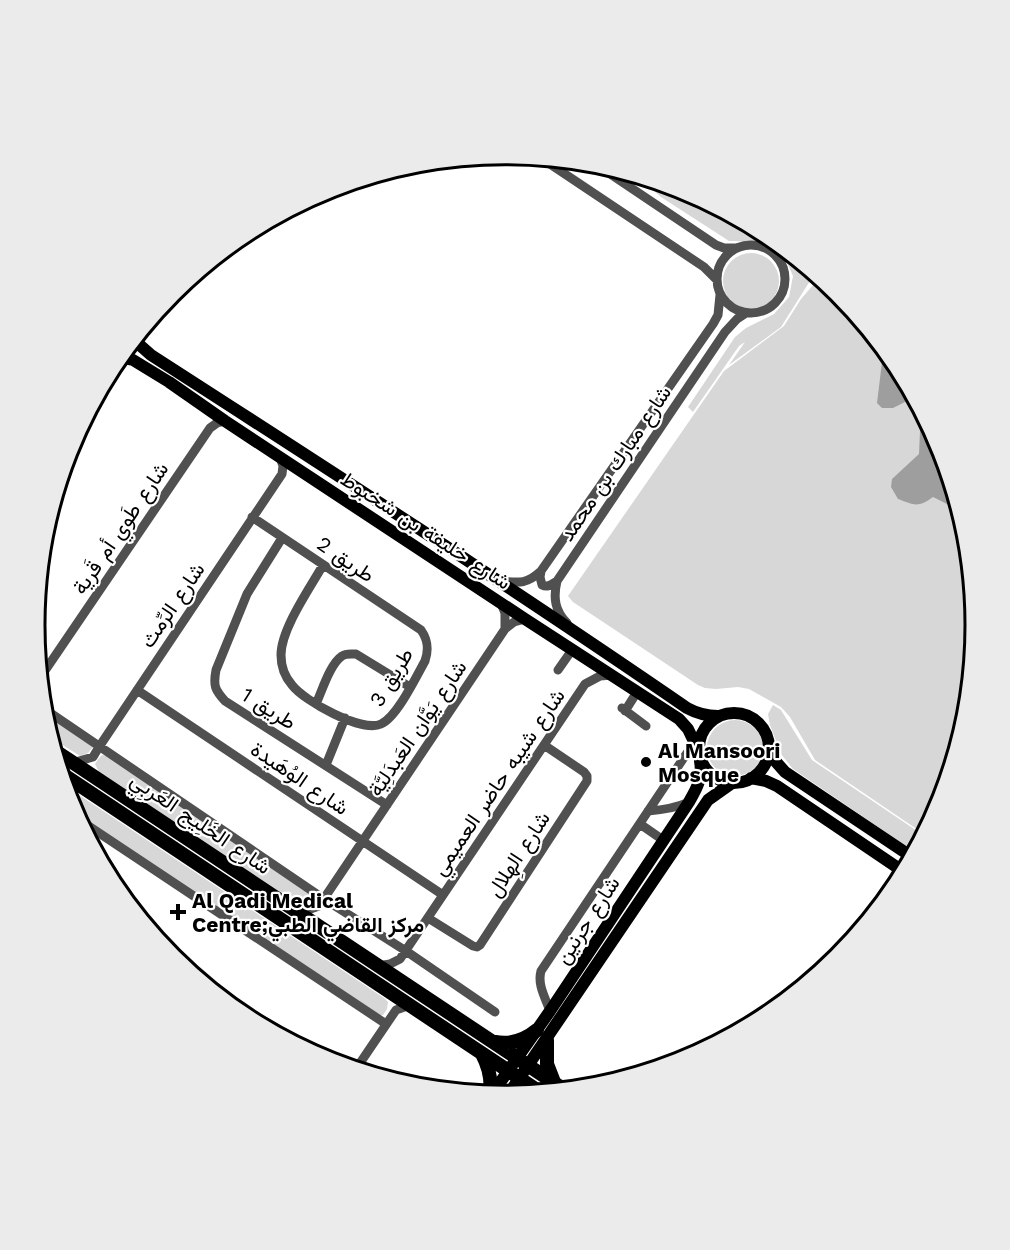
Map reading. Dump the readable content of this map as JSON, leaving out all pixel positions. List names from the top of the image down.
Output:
{
  "streets": {
    "highway": ["شارع الخَلِيج العَربِي"],
    "main road": ["شارع خليفة بن شخبوط", "شارع جرنين"],
    "street": [
      "شارع مبارك بن محمد",
      "شارع طَوي أم قَرية",
      "طريق 2",
      "شارع الرِّمث",
      "طريق 3",
      "طريق 1",
      "شارع يَوَّان العَبدَلِيَّة",
      "شارع الوُهَيدة",
      "شارع شيبه حاضر العميمي",
      "شارع الهِلال"
    ]
  },
  "crossings": [
    ["شارع خليفة بن شخبوط", "شارع يَوَّان العَبدَلِيَّة"],
    ["شارع خليفة بن شخبوط", "شارع شيبه حاضر العميمي"],
    ["شارع خليفة بن شخبوط", "شارع جرنين"],
    ["طريق 2", "شارع الرِّمث"],
    ["طريق 2", "طريق 3"],
    ["طريق 2", "طريق 1"],
    ["شارع الرِّمث", "شارع الوُهَيدة"],
    ["طريق 1", "شارع يَوَّان العَبدَلِيَّة"],
    ["شارع يَوَّان العَبدَلِيَّة", "شارع الوُهَيدة"],
    ["شارع الوُهَيدة", "شارع شيبه حاضر العميمي"],
    ["شارع شيبه حاضر العميمي", "شارع الهِلال"],
    ["شارع الخَلِيج العَربِي", "شارع جرنين"]
  ],
  "places": {
    "other": ["Al Mansoori Mosque"],
    "health": ["Al Qadi Medical Centre;مركز القاضي الطبي"]
  }
}
